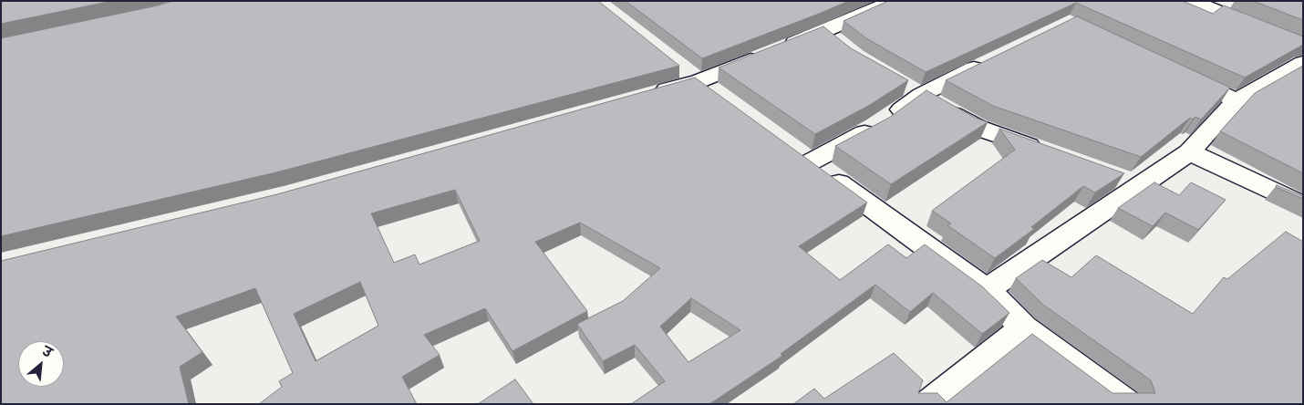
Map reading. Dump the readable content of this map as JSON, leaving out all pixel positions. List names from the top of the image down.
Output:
{
  "north": "top right"
}
